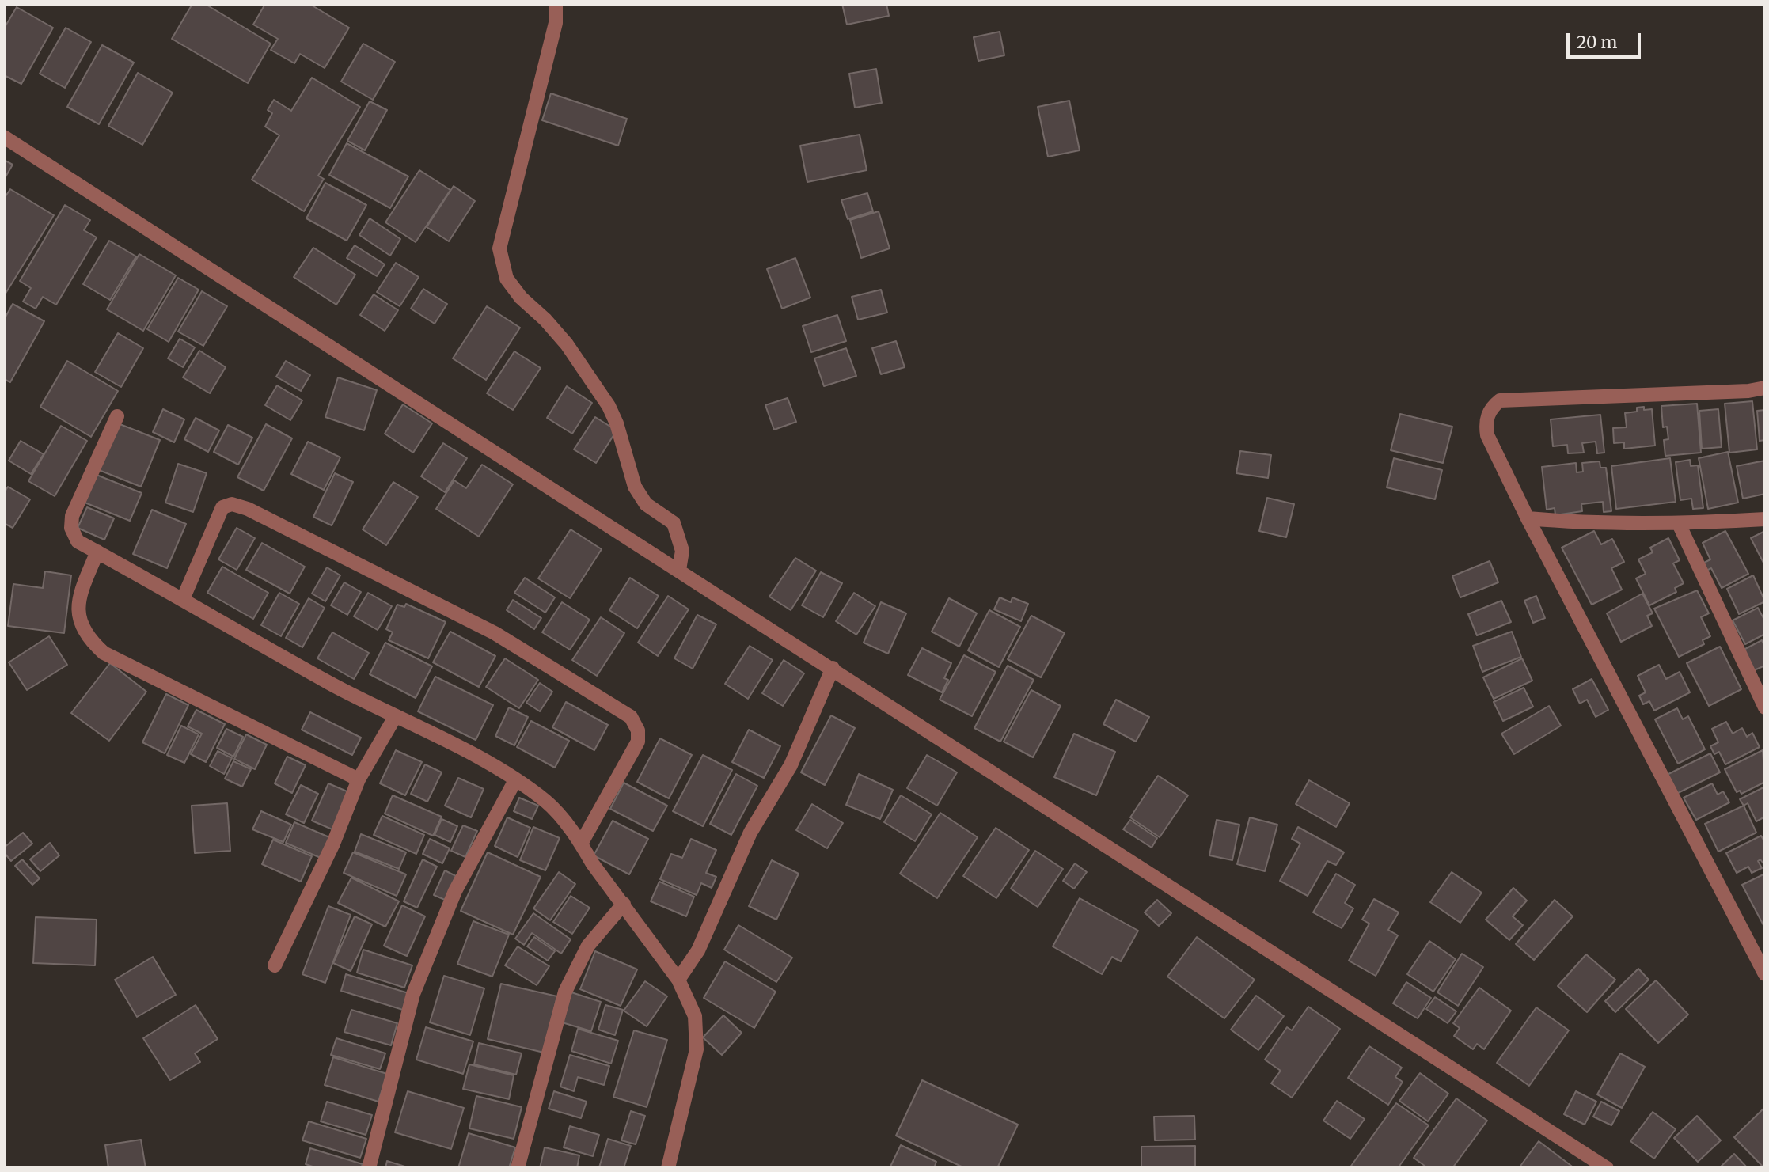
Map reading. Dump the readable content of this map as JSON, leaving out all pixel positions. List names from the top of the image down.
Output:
{
  "scale_bar": "20 m"
}
